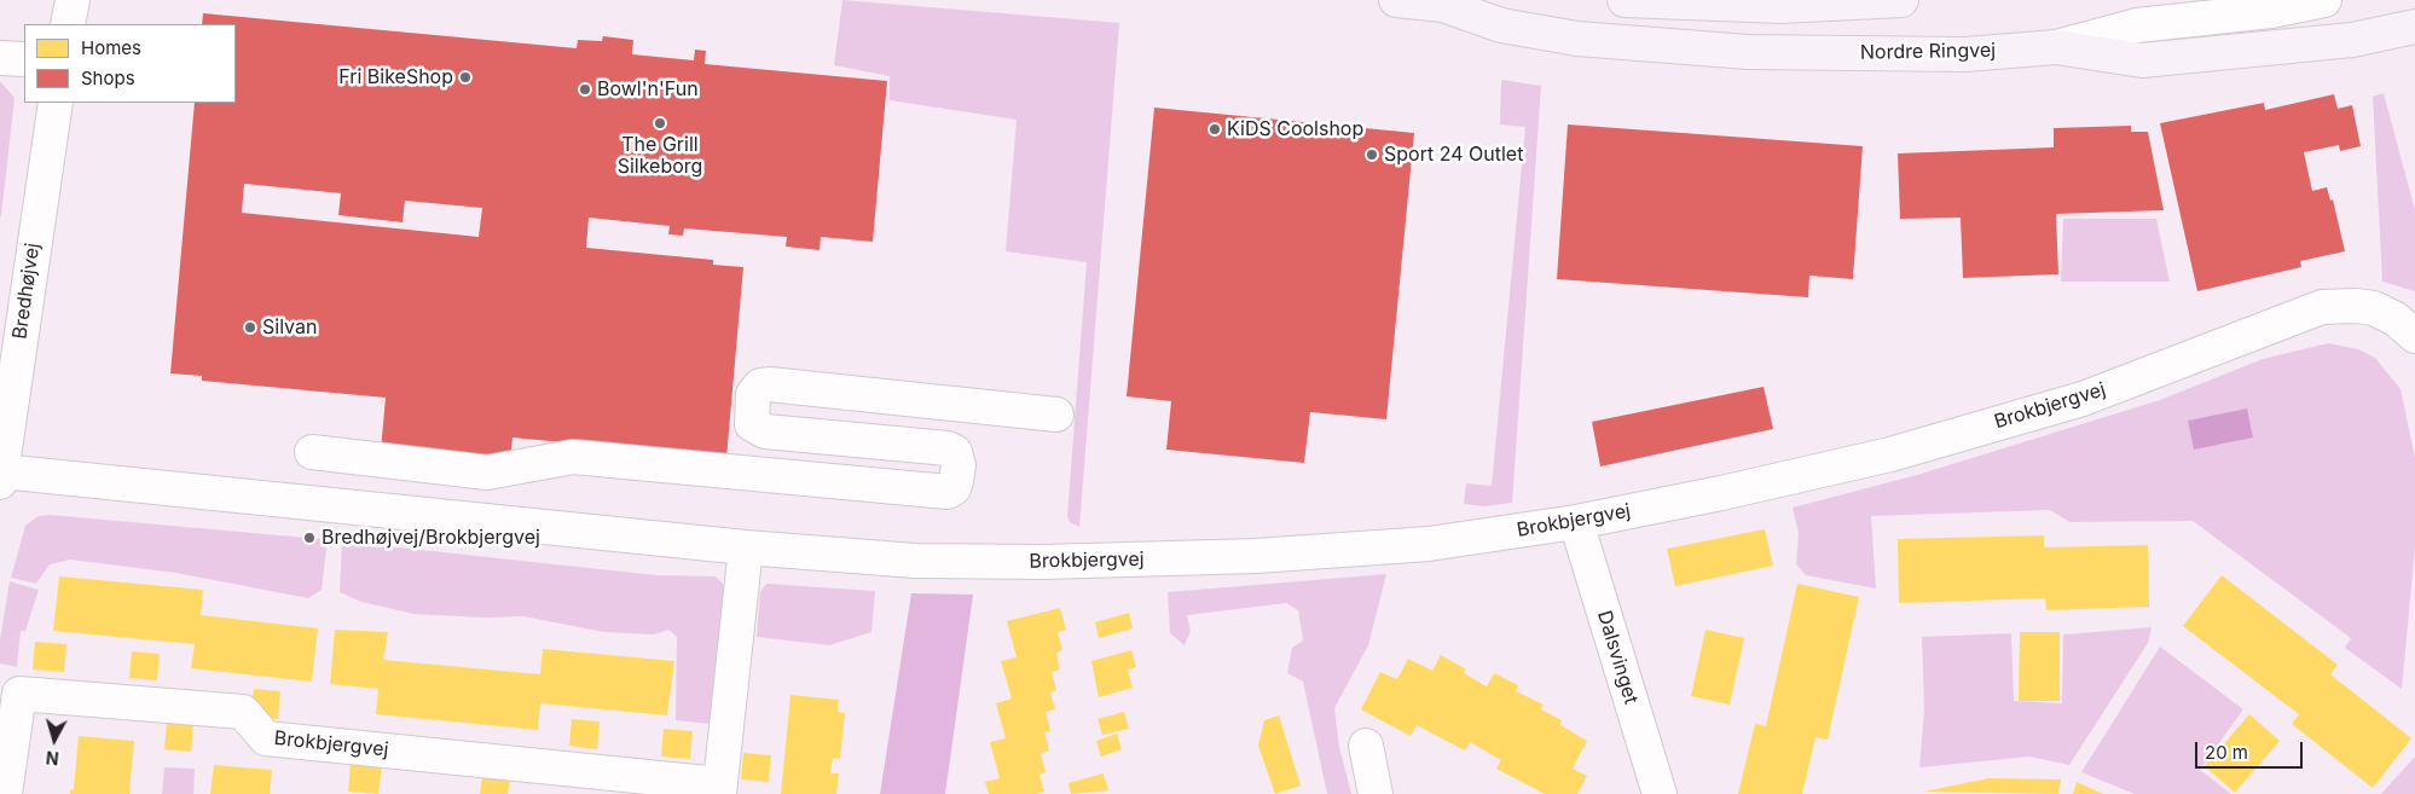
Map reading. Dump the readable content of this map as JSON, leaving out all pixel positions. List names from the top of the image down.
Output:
{
  "streets": {
    "main road": ["Nordre Ringvej"],
    "street": ["Bredhøjvej", "Brokbjergvej", "Dalsvinget"]
  },
  "crossings": [
    ["Bredhøjvej", "Brokbjergvej"],
    ["Brokbjergvej", "Dalsvinget"]
  ],
  "places": [
    "Fri BikeShop",
    "Bowl'n'Fun",
    "The Grill Silkeborg",
    "KiDS Coolshop",
    "Sport 24 Outlet",
    "Silvan",
    "Bredhøjvej/Brokbjergvej"
  ],
  "legend": ["Homes", "Shops"],
  "scale_bar": "20 m",
  "north": "bottom"
}
